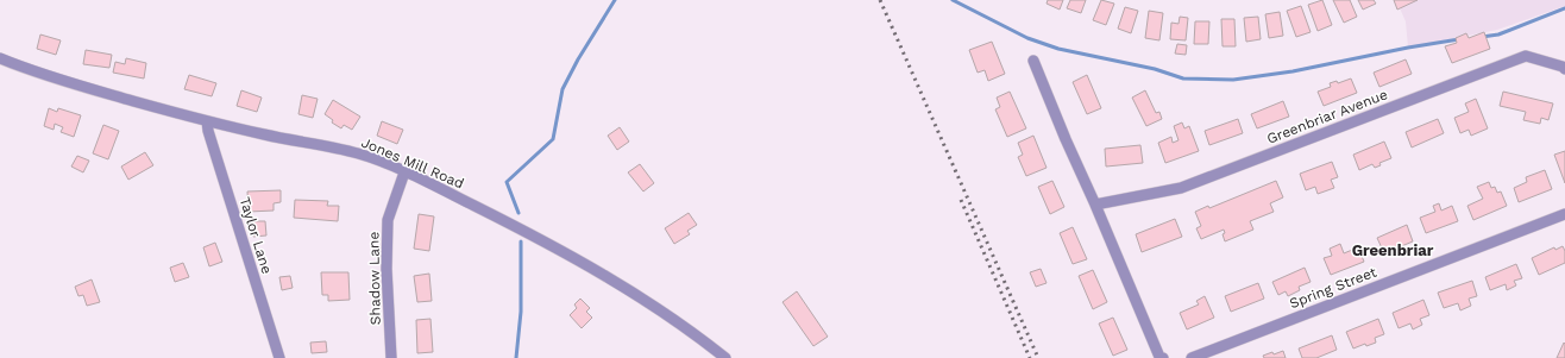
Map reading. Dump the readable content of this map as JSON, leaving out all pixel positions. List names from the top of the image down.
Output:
{
  "streets": {
    "street": [
      "Greenbriar Avenue",
      "Jones Mill Road",
      "Taylor Lane",
      "Shadow Lane",
      "Spring Street"
    ]
  },
  "crossings": [
    ["Jones Mill Road", "Taylor Lane"],
    ["Jones Mill Road", "Shadow Lane"]
  ],
  "districts": ["Greenbriar"]
}
